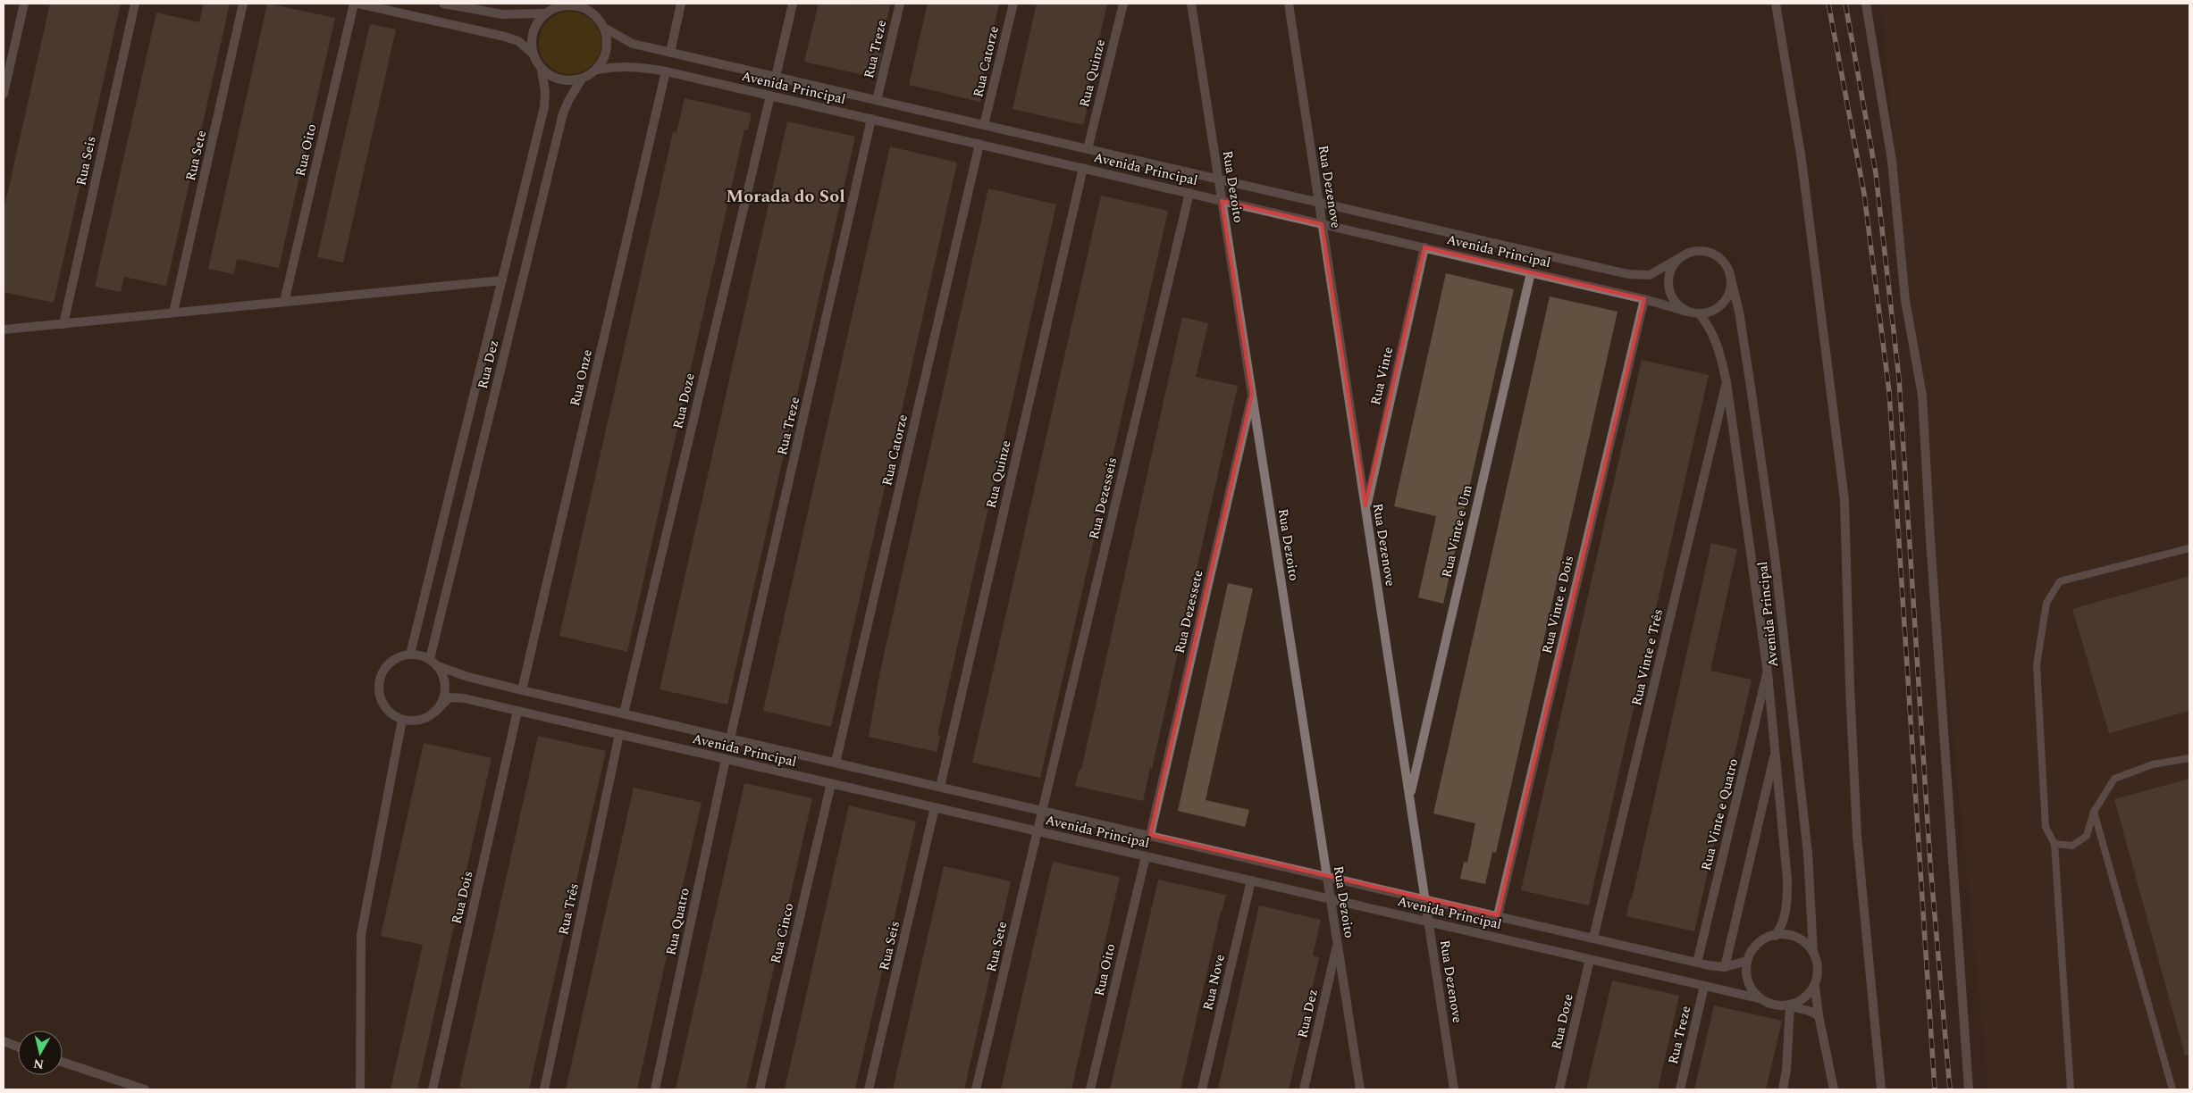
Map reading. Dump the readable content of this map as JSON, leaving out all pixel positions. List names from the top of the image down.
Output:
{
  "streets": {
    "street": [
      "Rua Treze",
      "Rua Catorze",
      "Rua Quinze",
      "Avenida Principal",
      "Rua Oito",
      "Rua Sete",
      "Rua Seis",
      "Rua Dezoito",
      "Rua Dezenove",
      "Rua Dez",
      "Rua Vinte",
      "Rua Onze",
      "Rua Doze",
      "Rua Dezesseis",
      "Rua Vinte e Um",
      "Rua Vinte e Dois",
      "Rua Dezessete",
      "Rua Vinte e Três",
      "Rua Vinte e Quatro",
      "Rua Dois",
      "Rua Três",
      "Rua Quatro",
      "Rua Cinco",
      "Rua Nove"
    ]
  },
  "crossings": [
    ["Rua Treze", "Avenida Principal"],
    ["Rua Catorze", "Avenida Principal"],
    ["Rua Quinze", "Avenida Principal"],
    ["Avenida Principal", "Rua Oito"],
    ["Avenida Principal", "Rua Sete"],
    ["Avenida Principal", "Rua Seis"],
    ["Avenida Principal", "Rua Dezoito"],
    ["Avenida Principal", "Rua Dezenove"],
    ["Avenida Principal", "Rua Dez"],
    ["Avenida Principal", "Rua Vinte"],
    ["Avenida Principal", "Rua Onze"],
    ["Avenida Principal", "Rua Doze"],
    ["Avenida Principal", "Rua Dezesseis"],
    ["Avenida Principal", "Rua Vinte e Um"],
    ["Avenida Principal", "Rua Vinte e Dois"],
    ["Avenida Principal", "Rua Dezessete"],
    ["Avenida Principal", "Rua Vinte e Três"],
    ["Avenida Principal", "Rua Vinte e Quatro"],
    ["Avenida Principal", "Rua Dois"],
    ["Avenida Principal", "Rua Três"],
    ["Avenida Principal", "Rua Quatro"],
    ["Avenida Principal", "Rua Cinco"],
    ["Avenida Principal", "Rua Nove"],
    ["Rua Sete", "Rua Dezesseis"],
    ["Rua Dezoito", "Rua Dez"],
    ["Rua Dezoito", "Rua Dezessete"],
    ["Rua Dezenove", "Rua Vinte"],
    ["Rua Dezenove", "Rua Vinte e Um"]
  ],
  "districts": ["Morada do Sol"],
  "north": "bottom"
}
